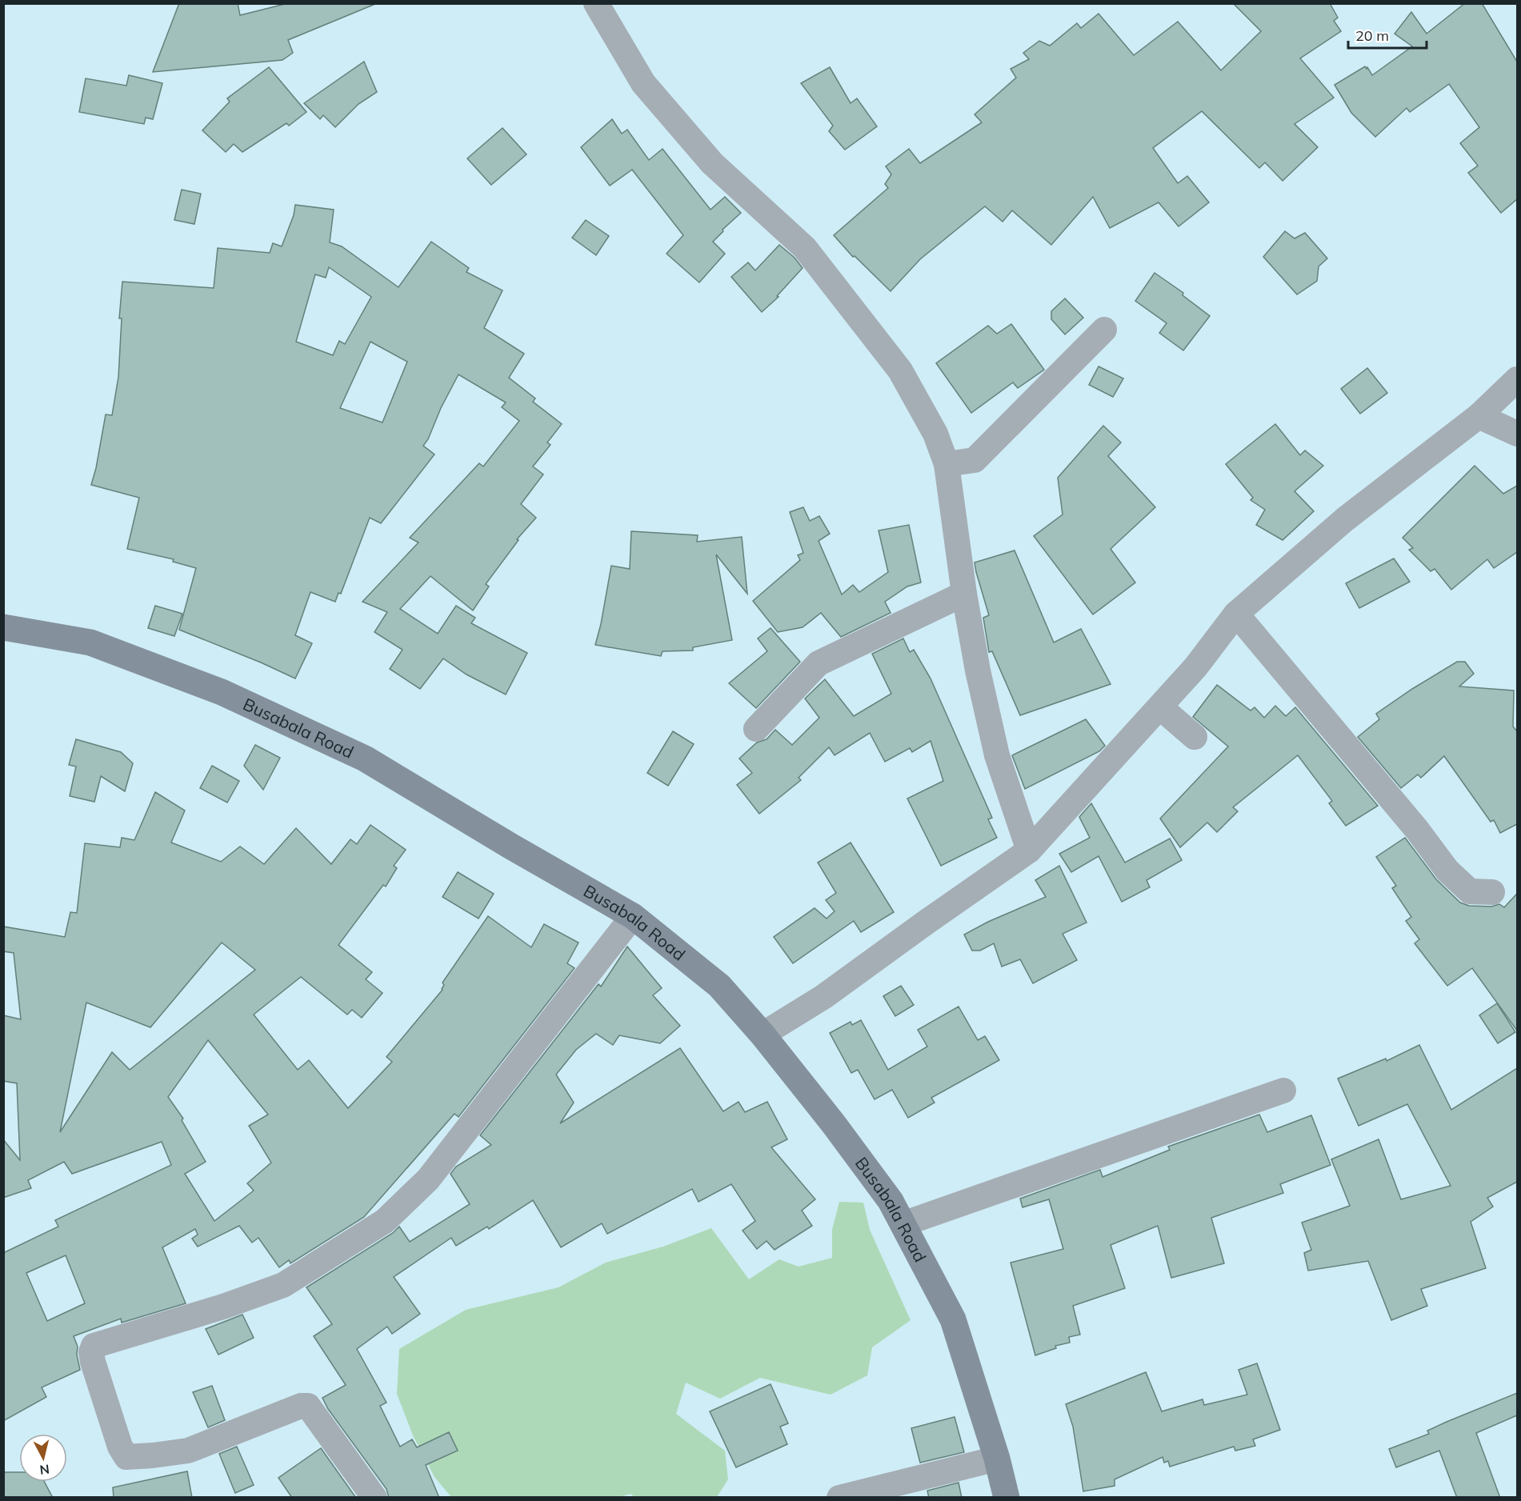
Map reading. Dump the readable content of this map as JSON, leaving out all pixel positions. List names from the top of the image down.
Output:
{
  "streets": {
    "street": ["Busabala Road"]
  },
  "scale_bar": "20 m",
  "north": "bottom"
}
